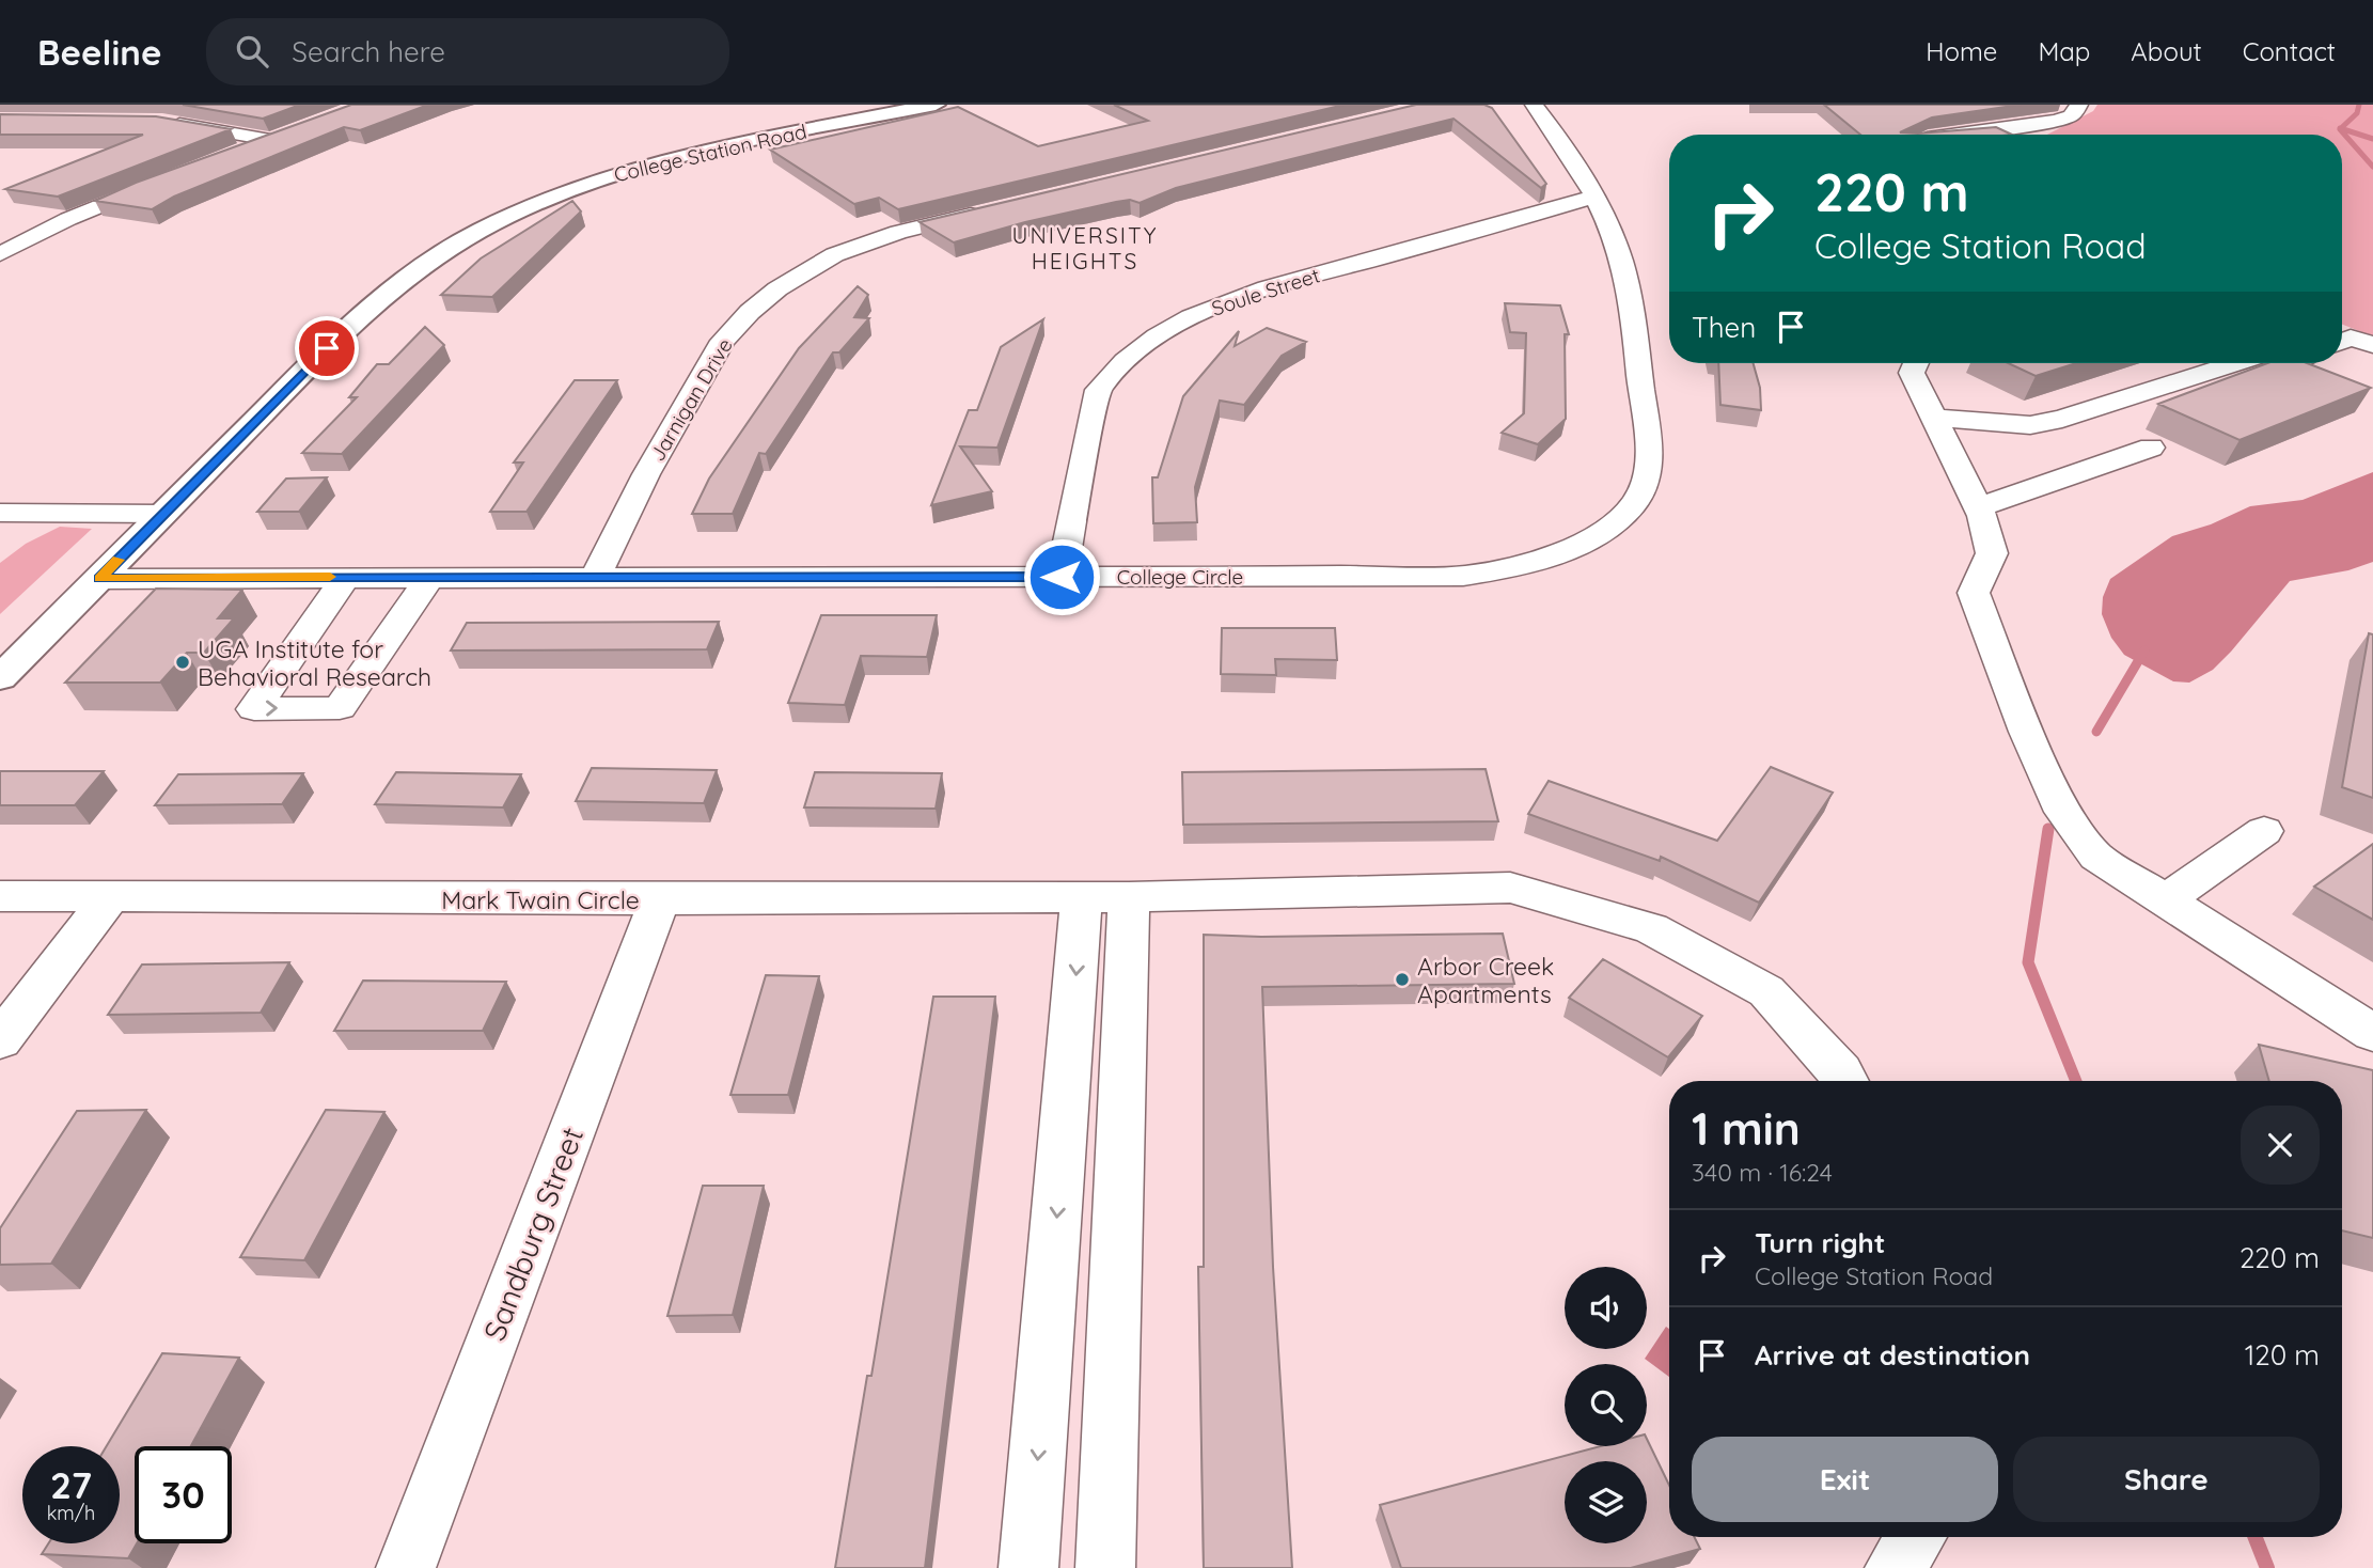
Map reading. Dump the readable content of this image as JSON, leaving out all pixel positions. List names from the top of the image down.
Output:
{
  "streets": {
    "main road": ["College Station Road"],
    "street": [
      "Soule Street",
      "Jarnigan Drive",
      "College Circle",
      "Mark Twain Circle",
      "Sandburg Street"
    ]
  },
  "crossings": [
    ["College Station Road", "College Circle"],
    ["Soule Street", "College Circle"],
    ["Jarnigan Drive", "College Circle"],
    ["Mark Twain Circle", "Sandburg Street"]
  ],
  "districts": ["UNIVERSITY HEIGHTS"],
  "places": ["UGA Institute for Behavioral Research", "Arbor Creek Apartments"],
  "page": {
    "header": "Beeline",
    "search": "Search here",
    "nav": [
      "Home",
      "Map",
      "About",
      "Contact"
    ],
    "turn": ["220 m", "College Station Road"],
    "then": "Then",
    "heading": ["1 min", "340 m · 16:24"],
    "list": [
      {
        "name": "Turn right",
        "note": "College Station Road",
        "value": "220 m"
      },
      {
        "name": "Arrive at destination",
        "value": "120 m"
      }
    ],
    "buttons": ["Exit", "Share"],
    "speed": "27 km/h",
    "limit": "30"
  }
}
